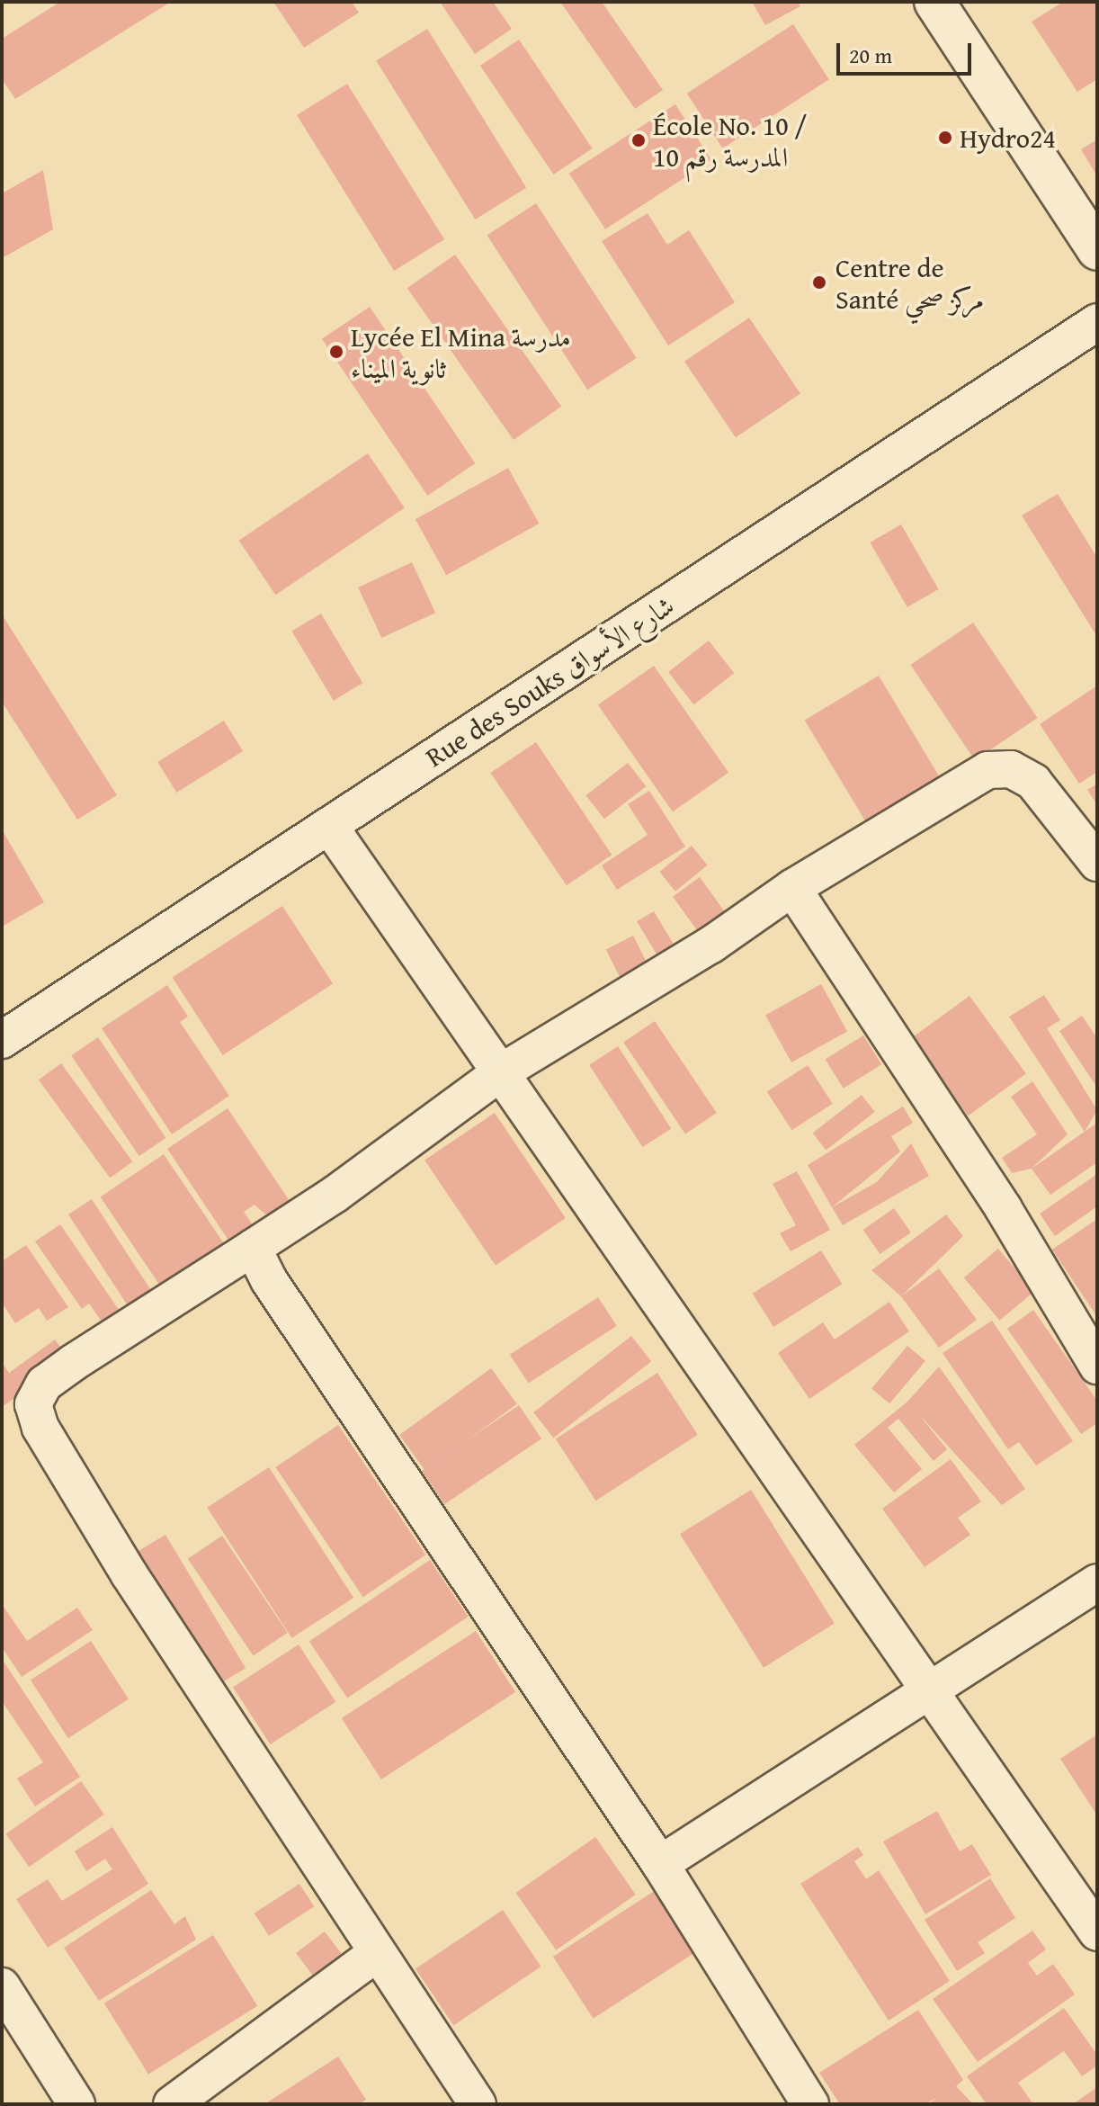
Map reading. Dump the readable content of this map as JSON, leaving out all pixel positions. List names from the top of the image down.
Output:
{
  "streets": {
    "street": ["Rue des Souks شارع الأسواق"]
  },
  "places": [
    "Hydro24",
    "École No. 10 / المدرسة رقم 10",
    "Centre de Santé مركز صحي",
    "Lycée El Mina مدرسة ثانوية الميناء"
  ],
  "scale_bar": "20 m"
}
